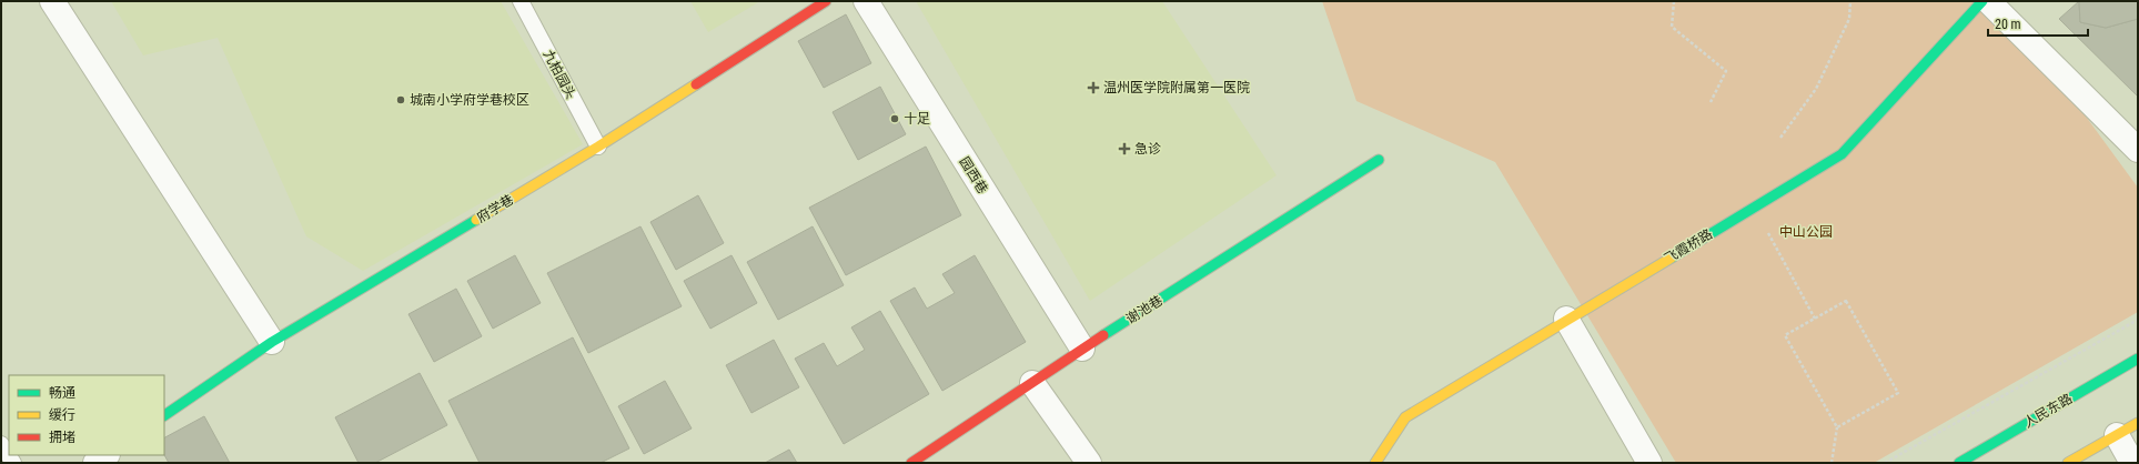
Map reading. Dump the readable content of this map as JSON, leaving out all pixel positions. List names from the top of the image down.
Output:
{
  "streets": {
    "main road": [
      "府学巷",
      "飞霞桥路",
      "谢池巷",
      "人民东路"
    ],
    "street": ["园西巷"],
    "lane": ["九柏园头"]
  },
  "crossings": [
    ["九柏园头", "府学巷"],
    ["园西巷", "谢池巷"]
  ],
  "parks": ["中山公园"],
  "places": {
    "health": ["温州医学院附属第一医院", "急诊"],
    "other": ["城南小学府学巷校区", "十足"]
  },
  "legend": ["畅通", "缓行", "拥堵"],
  "scale_bar": "20 m"
}
